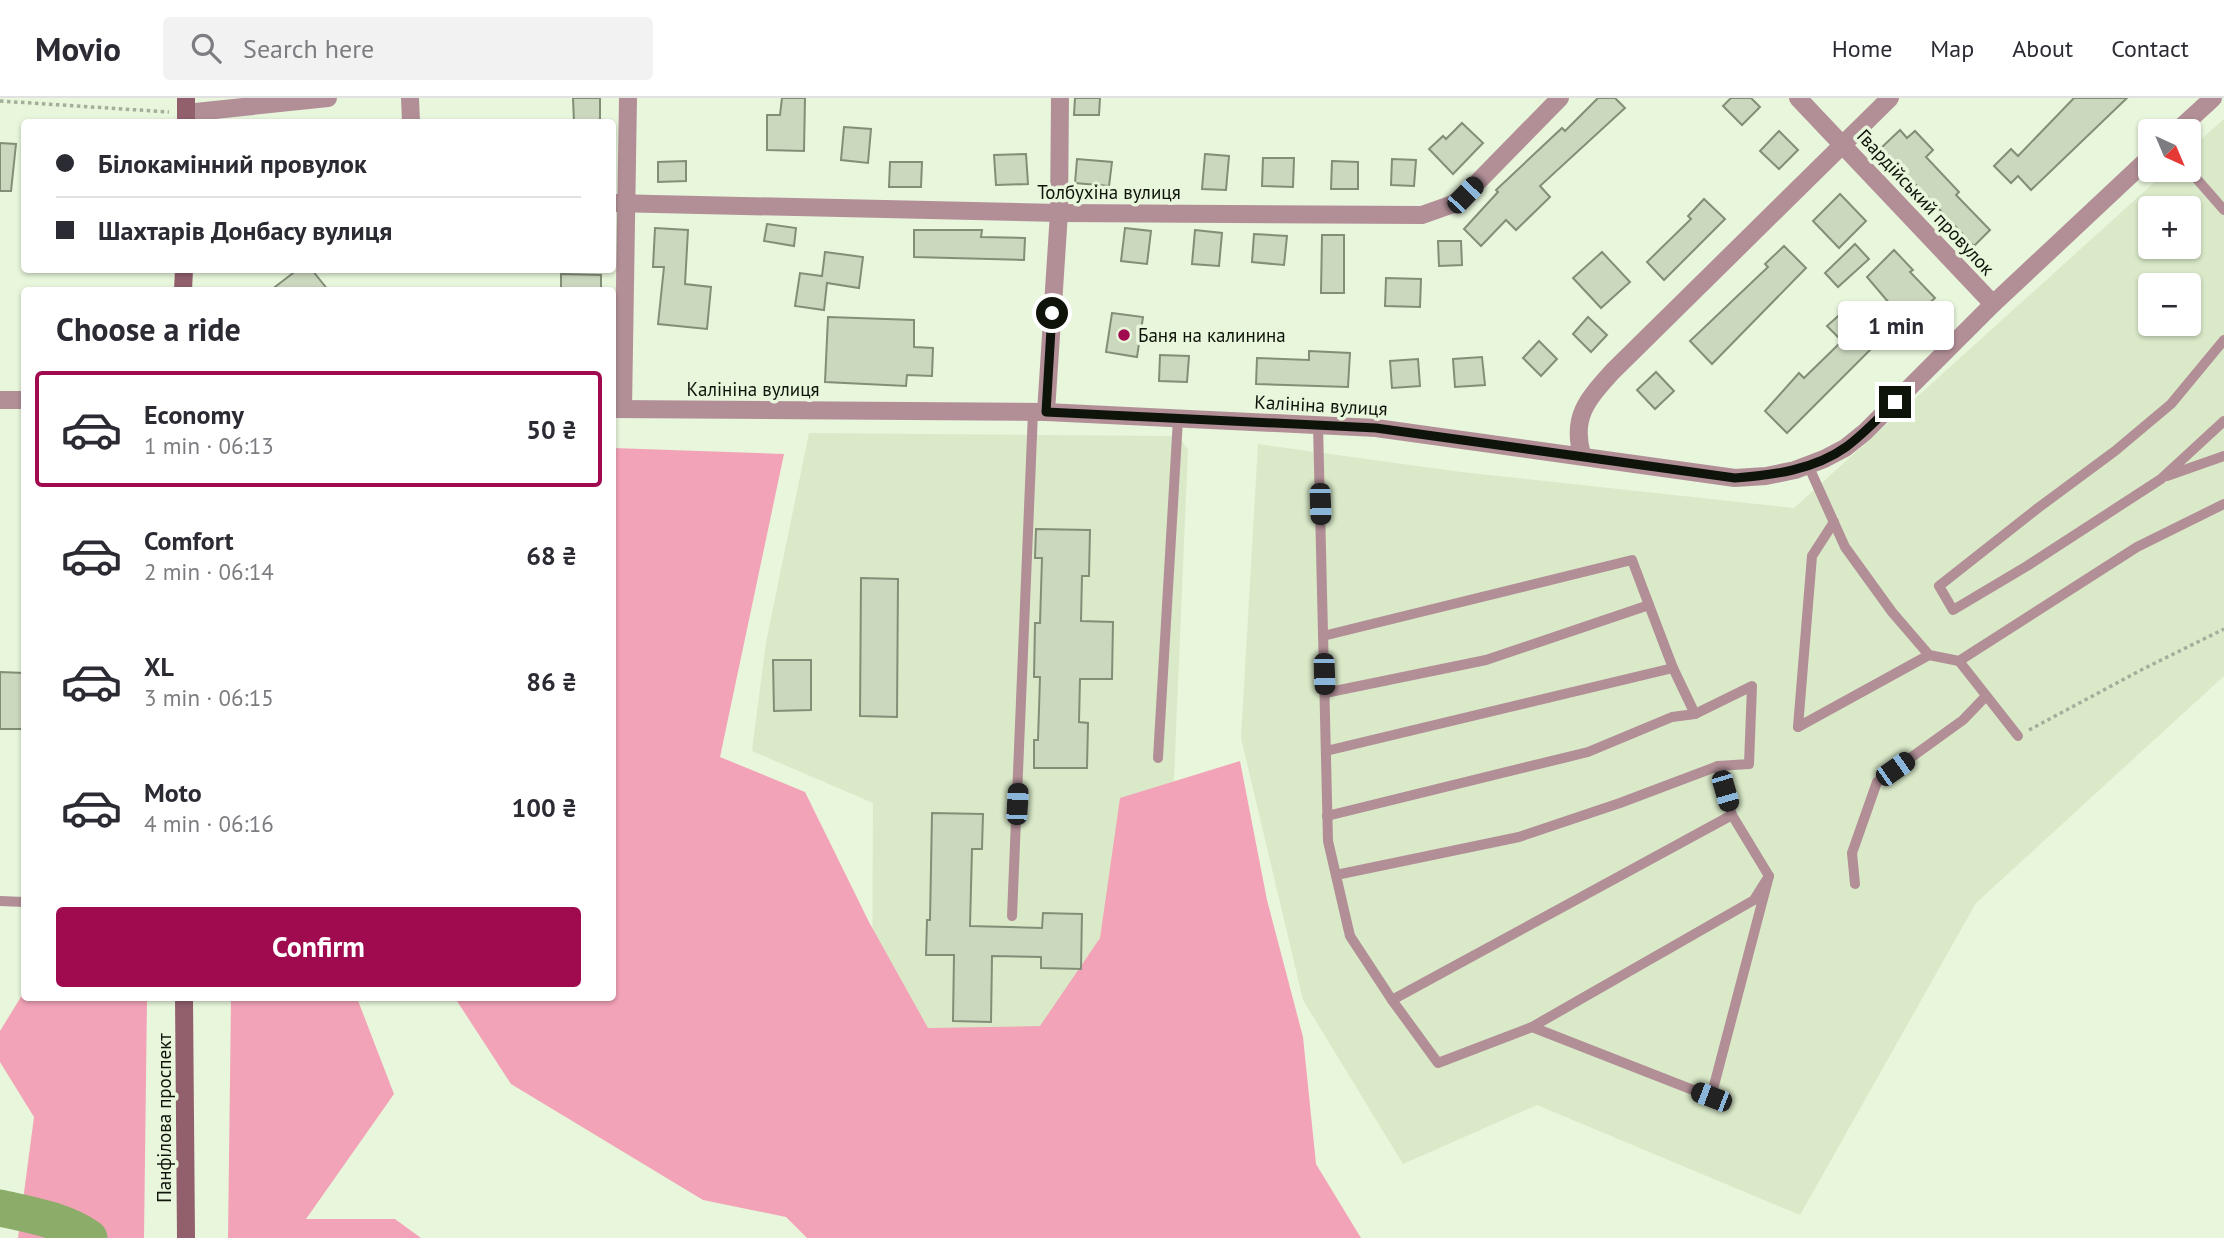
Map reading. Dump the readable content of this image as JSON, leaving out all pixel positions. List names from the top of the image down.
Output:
{
  "streets": {
    "main road": ["Панфілова проспект"],
    "street": ["Толбухіна вулиця", "Гвардійський провулок", "Калініна вулиця"]
  },
  "crossings": [
    ["Гвардійський провулок", "Калініна вулиця"]
  ],
  "places": ["Баня на калинина"],
  "north": "bottom right",
  "page": {
    "header": "Movio",
    "search": "Search here",
    "nav": [
      "Home",
      "Map",
      "About",
      "Contact"
    ],
    "map_buttons": ["+", "−"],
    "banner": ["Білокамінний провулок", "Шахтарів Донбасу вулиця"],
    "heading": "Choose a ride",
    "bubble": "1 min",
    "list": [
      {
        "name": "Economy",
        "note": "1 min · 06:13",
        "value": "50 ₴"
      },
      {
        "name": "Comfort",
        "note": "2 min · 06:14",
        "value": "68 ₴"
      },
      {
        "name": "XL",
        "note": "3 min · 06:15",
        "value": "86 ₴"
      },
      {
        "name": "Moto",
        "note": "4 min · 06:16",
        "value": "100 ₴"
      }
    ],
    "buttons": "Confirm"
  }
}
